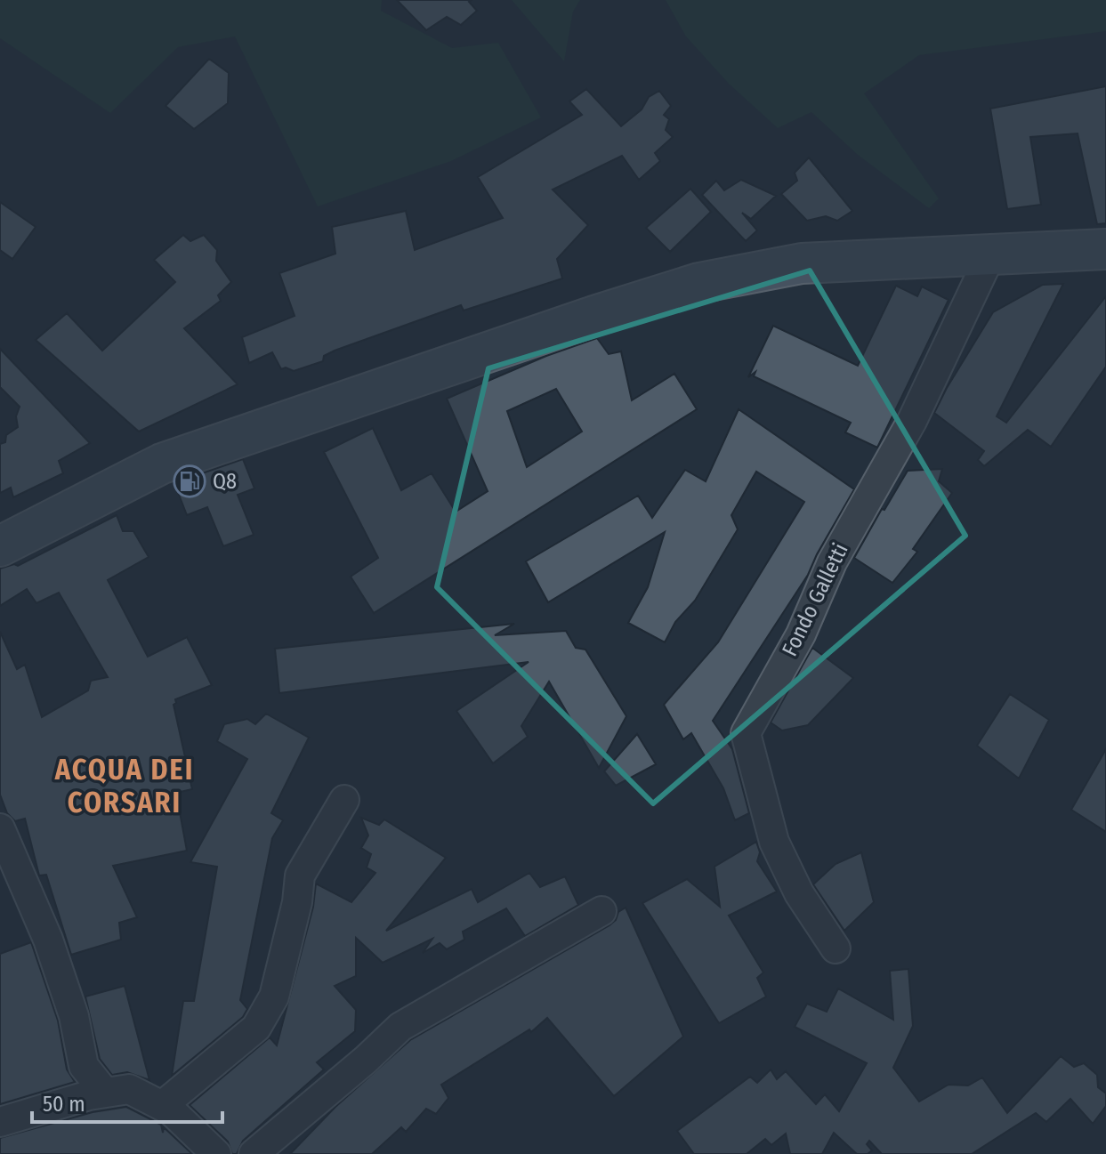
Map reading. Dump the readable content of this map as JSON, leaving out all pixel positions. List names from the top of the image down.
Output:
{
  "streets": {
    "street": ["Fondo Galletti"]
  },
  "districts": ["ACQUA DEI CORSARI"],
  "places": {
    "fuel station": ["Q8"]
  },
  "scale_bar": "50 m"
}
